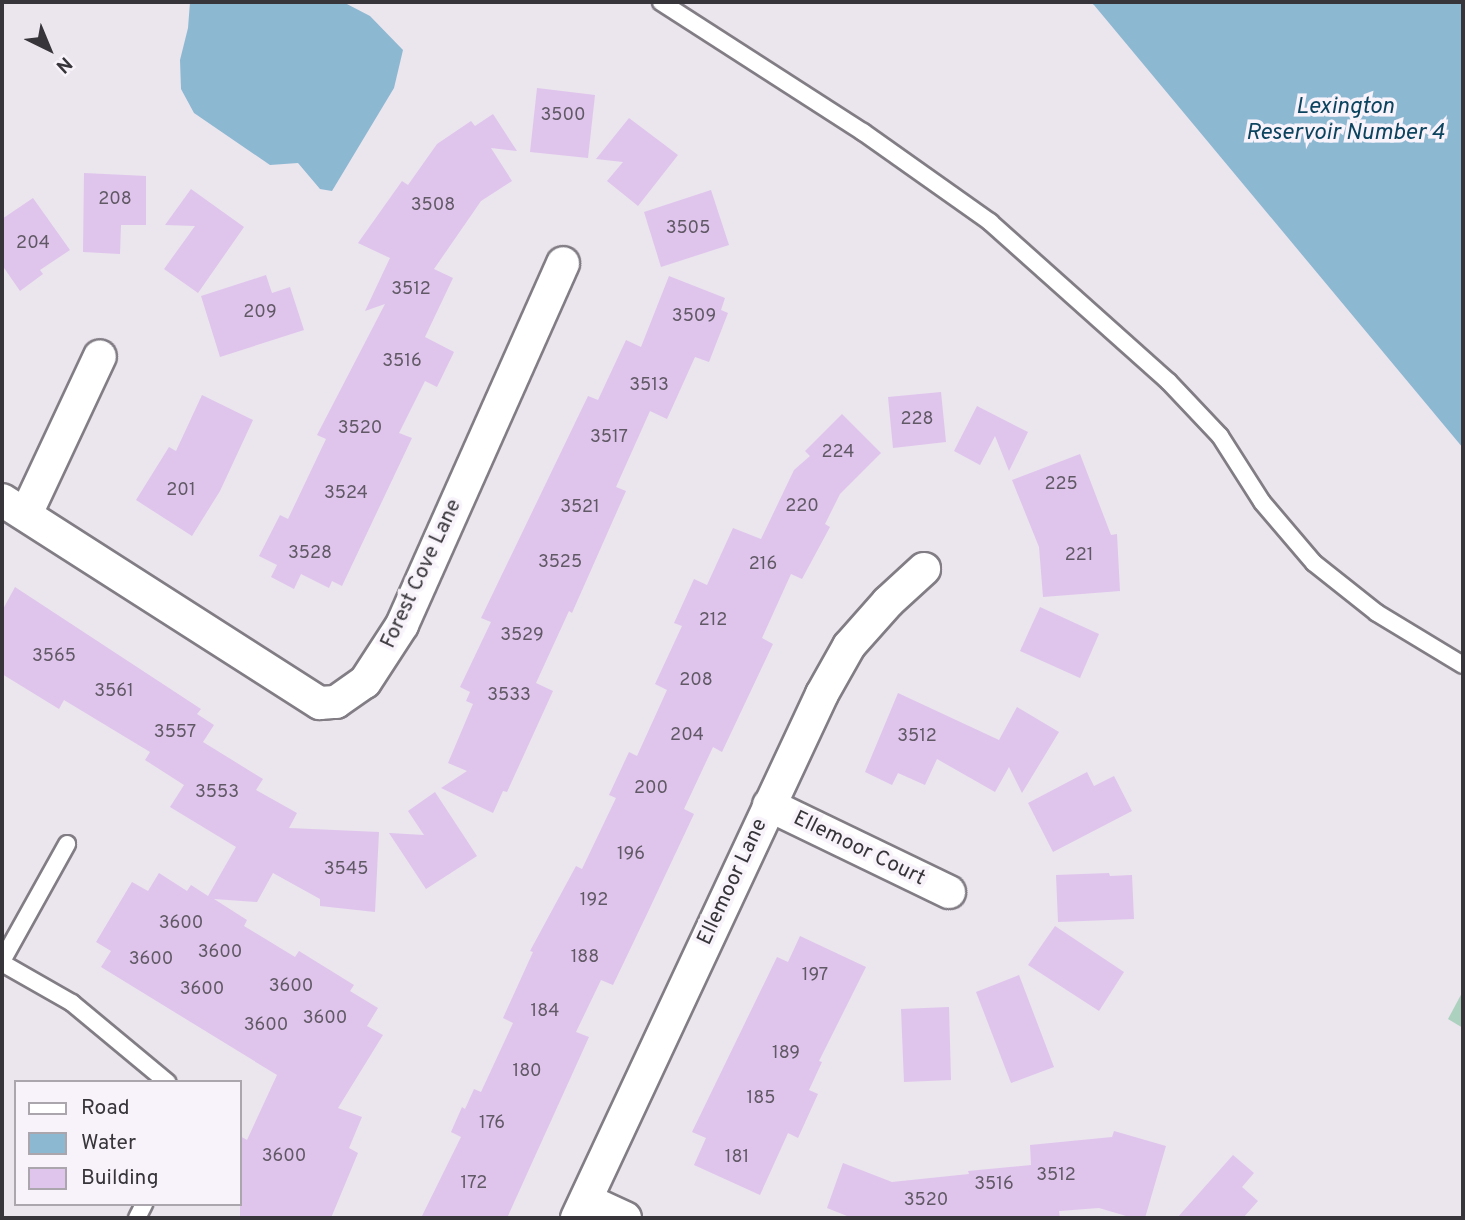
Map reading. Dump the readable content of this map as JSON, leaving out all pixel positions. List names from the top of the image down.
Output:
{
  "streets": {
    "street": ["Forest Cove Lane", "Ellemoor Court", "Ellemoor Lane"]
  },
  "crossings": [
    ["Ellemoor Court", "Ellemoor Lane"]
  ],
  "water": ["Lexington Reservoir Number 4"],
  "house_numbers": [
    "3500",
    "208",
    "3508",
    "3505",
    "204",
    "3512",
    "209",
    "3509",
    "3516",
    "3513",
    "228",
    "3520",
    "3517",
    "224",
    "225",
    "201",
    "3524",
    "220",
    "3521",
    "3528",
    "221",
    "3525",
    "216",
    "212",
    "3529",
    "3565",
    "208",
    "3561",
    "3533",
    "3557",
    "204",
    "3512",
    "200",
    "3553",
    "196",
    "3545",
    "192",
    "3600",
    "3600",
    "188",
    "3600",
    "197",
    "3600",
    "3600",
    "184",
    "3600",
    "3600",
    "189",
    "180",
    "185",
    "176",
    "3600",
    "181",
    "3512",
    "172",
    "3516",
    "3520"
  ],
  "legend": ["Road", "Water", "Building"],
  "north": "bottom right"
}
